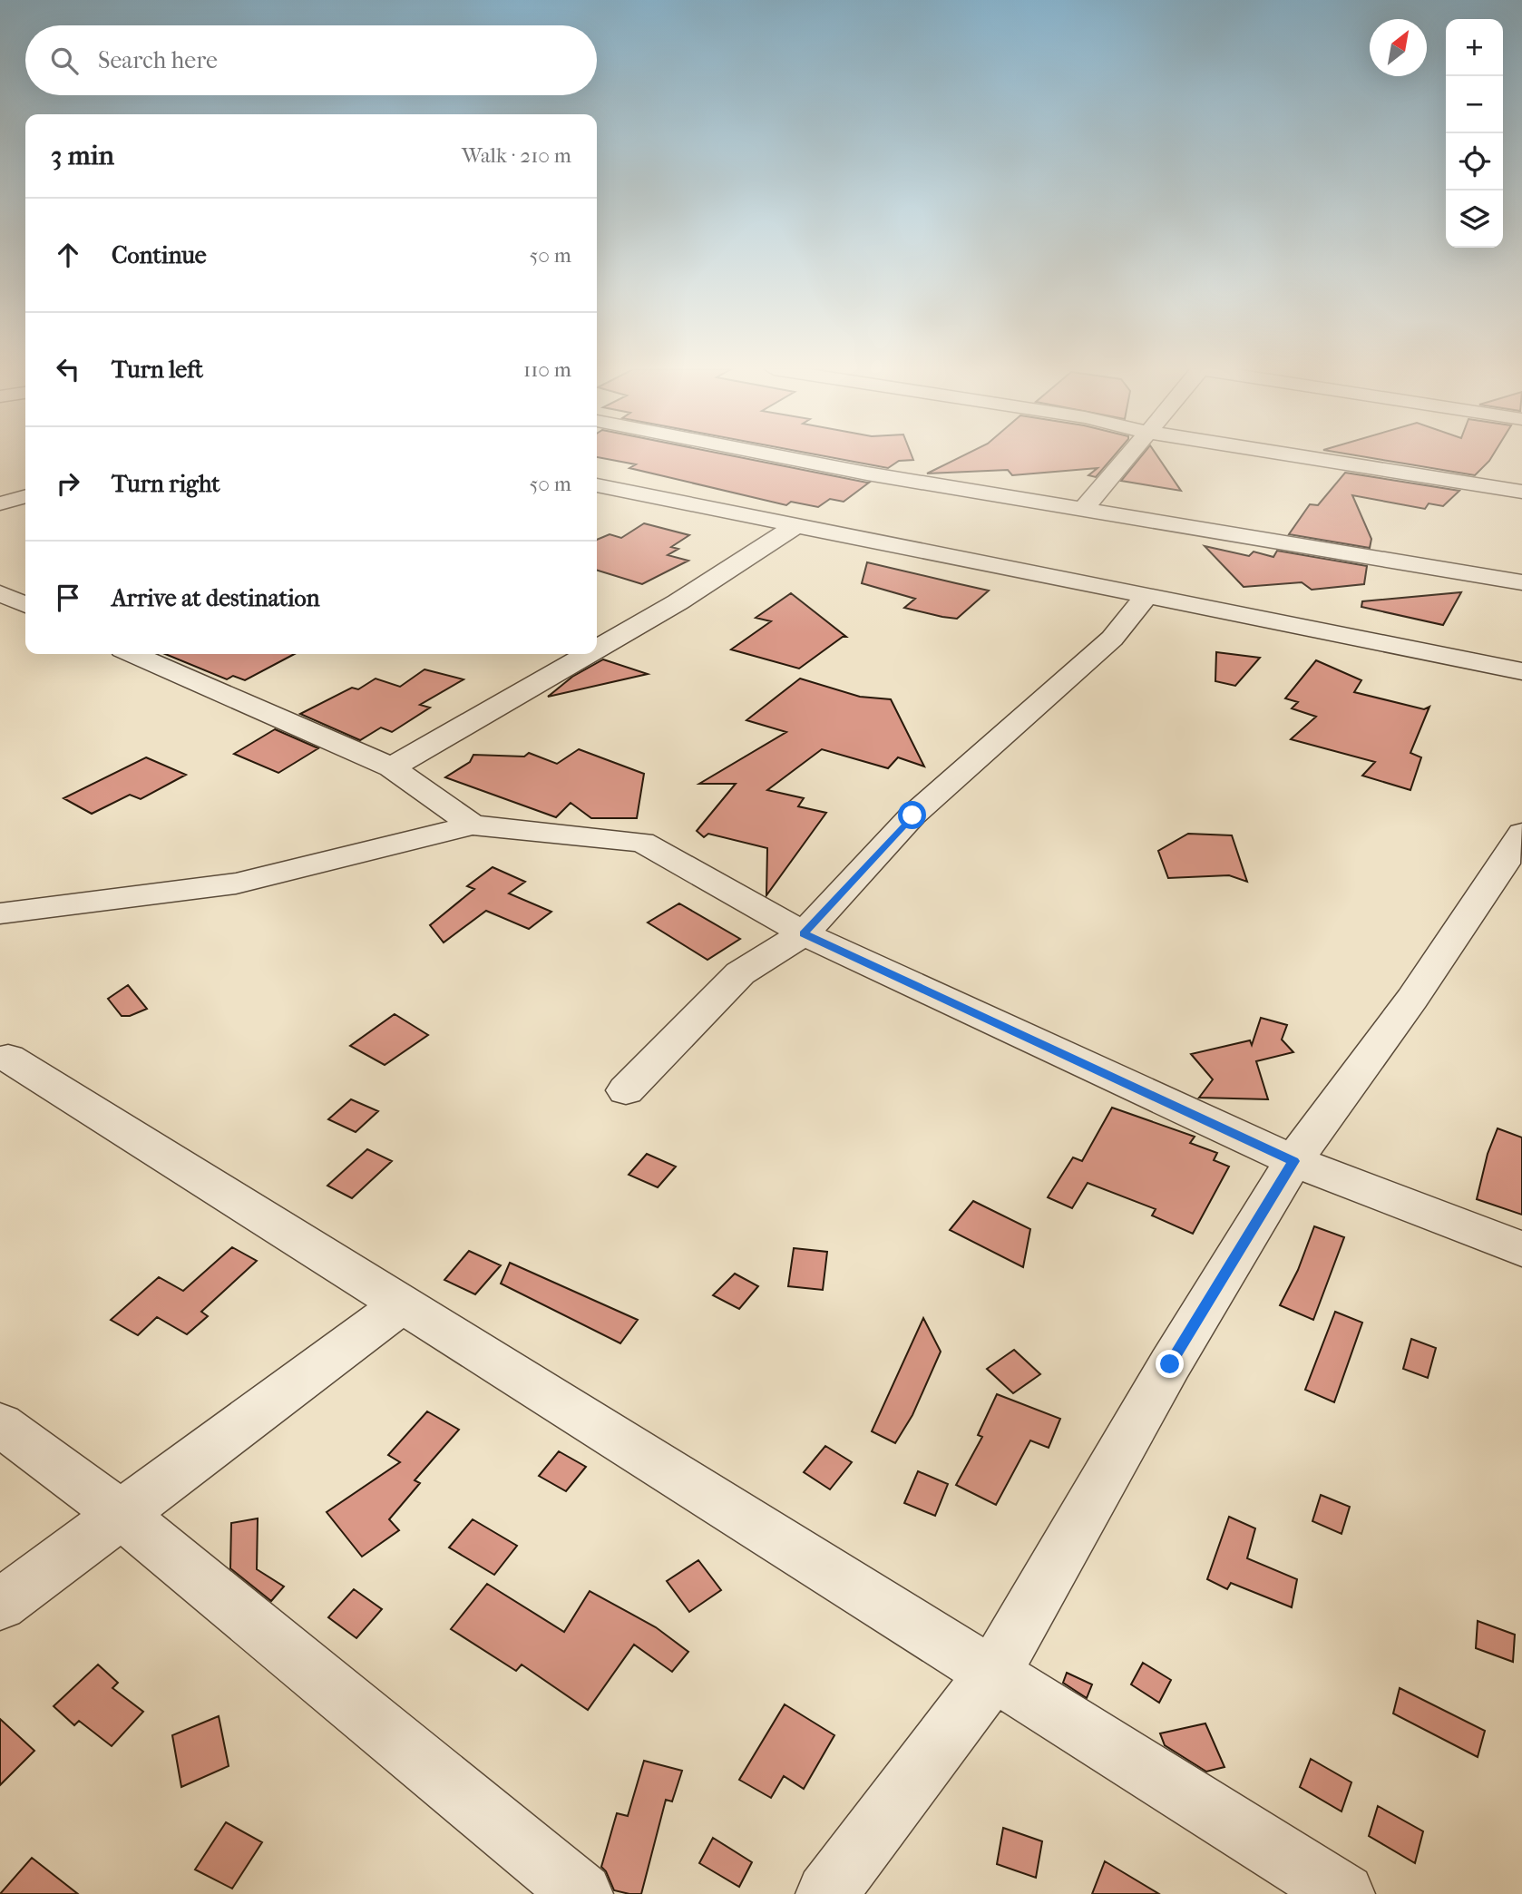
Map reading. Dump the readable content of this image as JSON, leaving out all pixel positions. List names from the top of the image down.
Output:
{
  "north": "top right",
  "page": {
    "map_buttons": ["+", "−"],
    "search": "Search here",
    "heading": ["3 min", "Walk · 210 m"],
    "list": [
      ["Continue", "50 m"],
      ["Turn left", "110 m"],
      ["Turn right", "50 m"],
      "Arrive at destination"
    ]
  }
}
